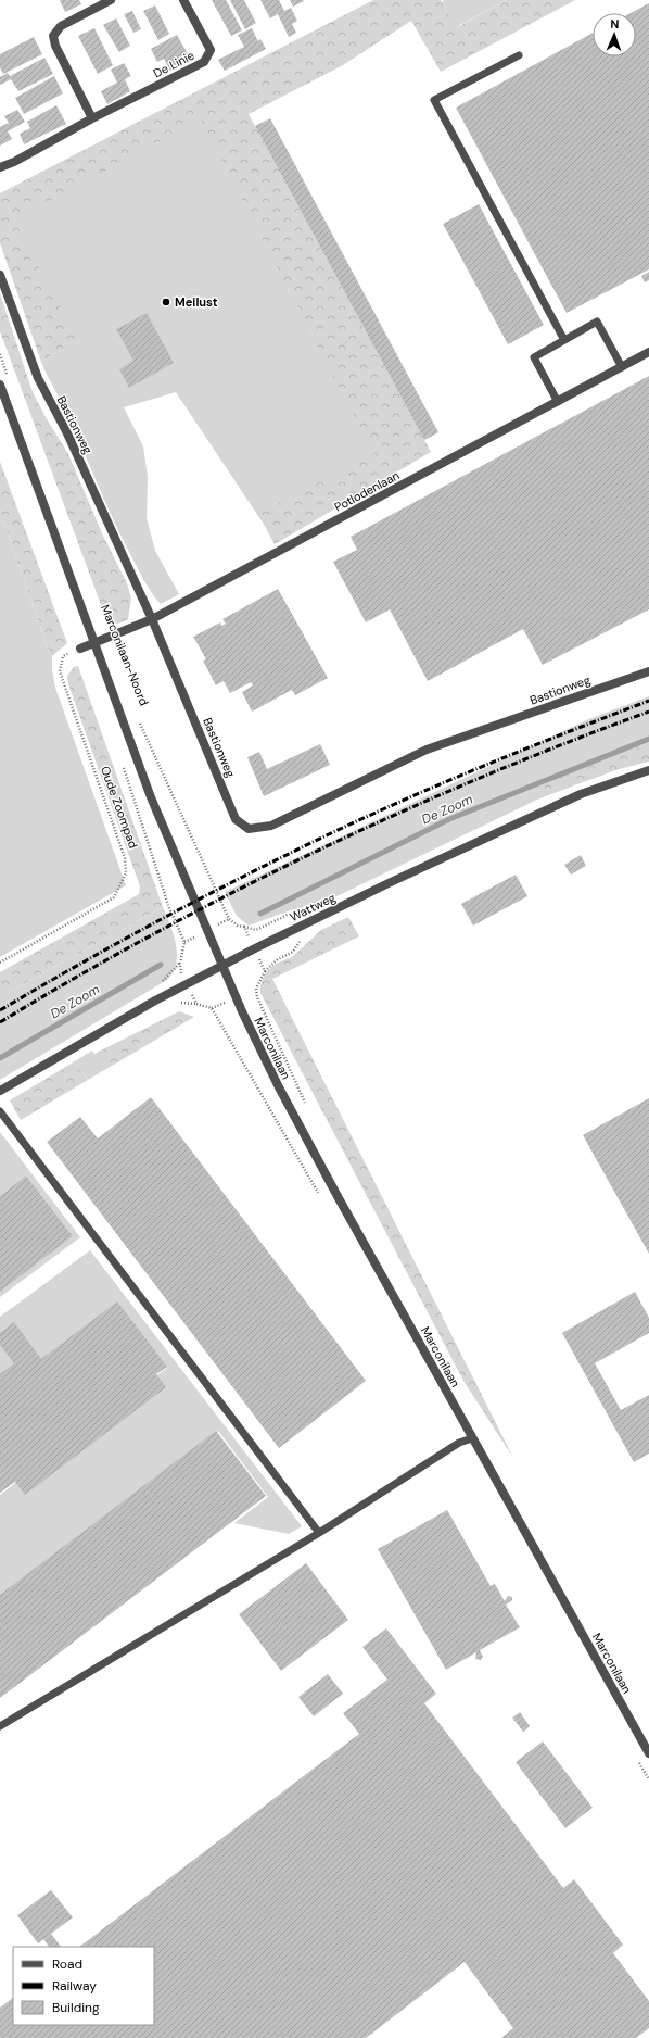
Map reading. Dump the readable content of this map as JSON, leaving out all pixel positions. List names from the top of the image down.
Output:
{
  "streets": {
    "street": [
      "De Linie",
      "Bastionweg",
      "Potlodenlaan",
      "Marconilaan-Noord",
      "Wattweg",
      "Marconilaan"
    ],
    "path": ["Oude Zoompad"]
  },
  "crossings": [
    ["Bastionweg", "Potlodenlaan"],
    ["Potlodenlaan", "Marconilaan-Noord"],
    ["Marconilaan-Noord", "Wattweg"],
    ["Marconilaan-Noord", "Marconilaan"],
    ["Wattweg", "Marconilaan"]
  ],
  "water": ["De Zoom"],
  "places": ["Meilust"],
  "legend": ["Road", "Railway", "Building"],
  "north": "top"
}
